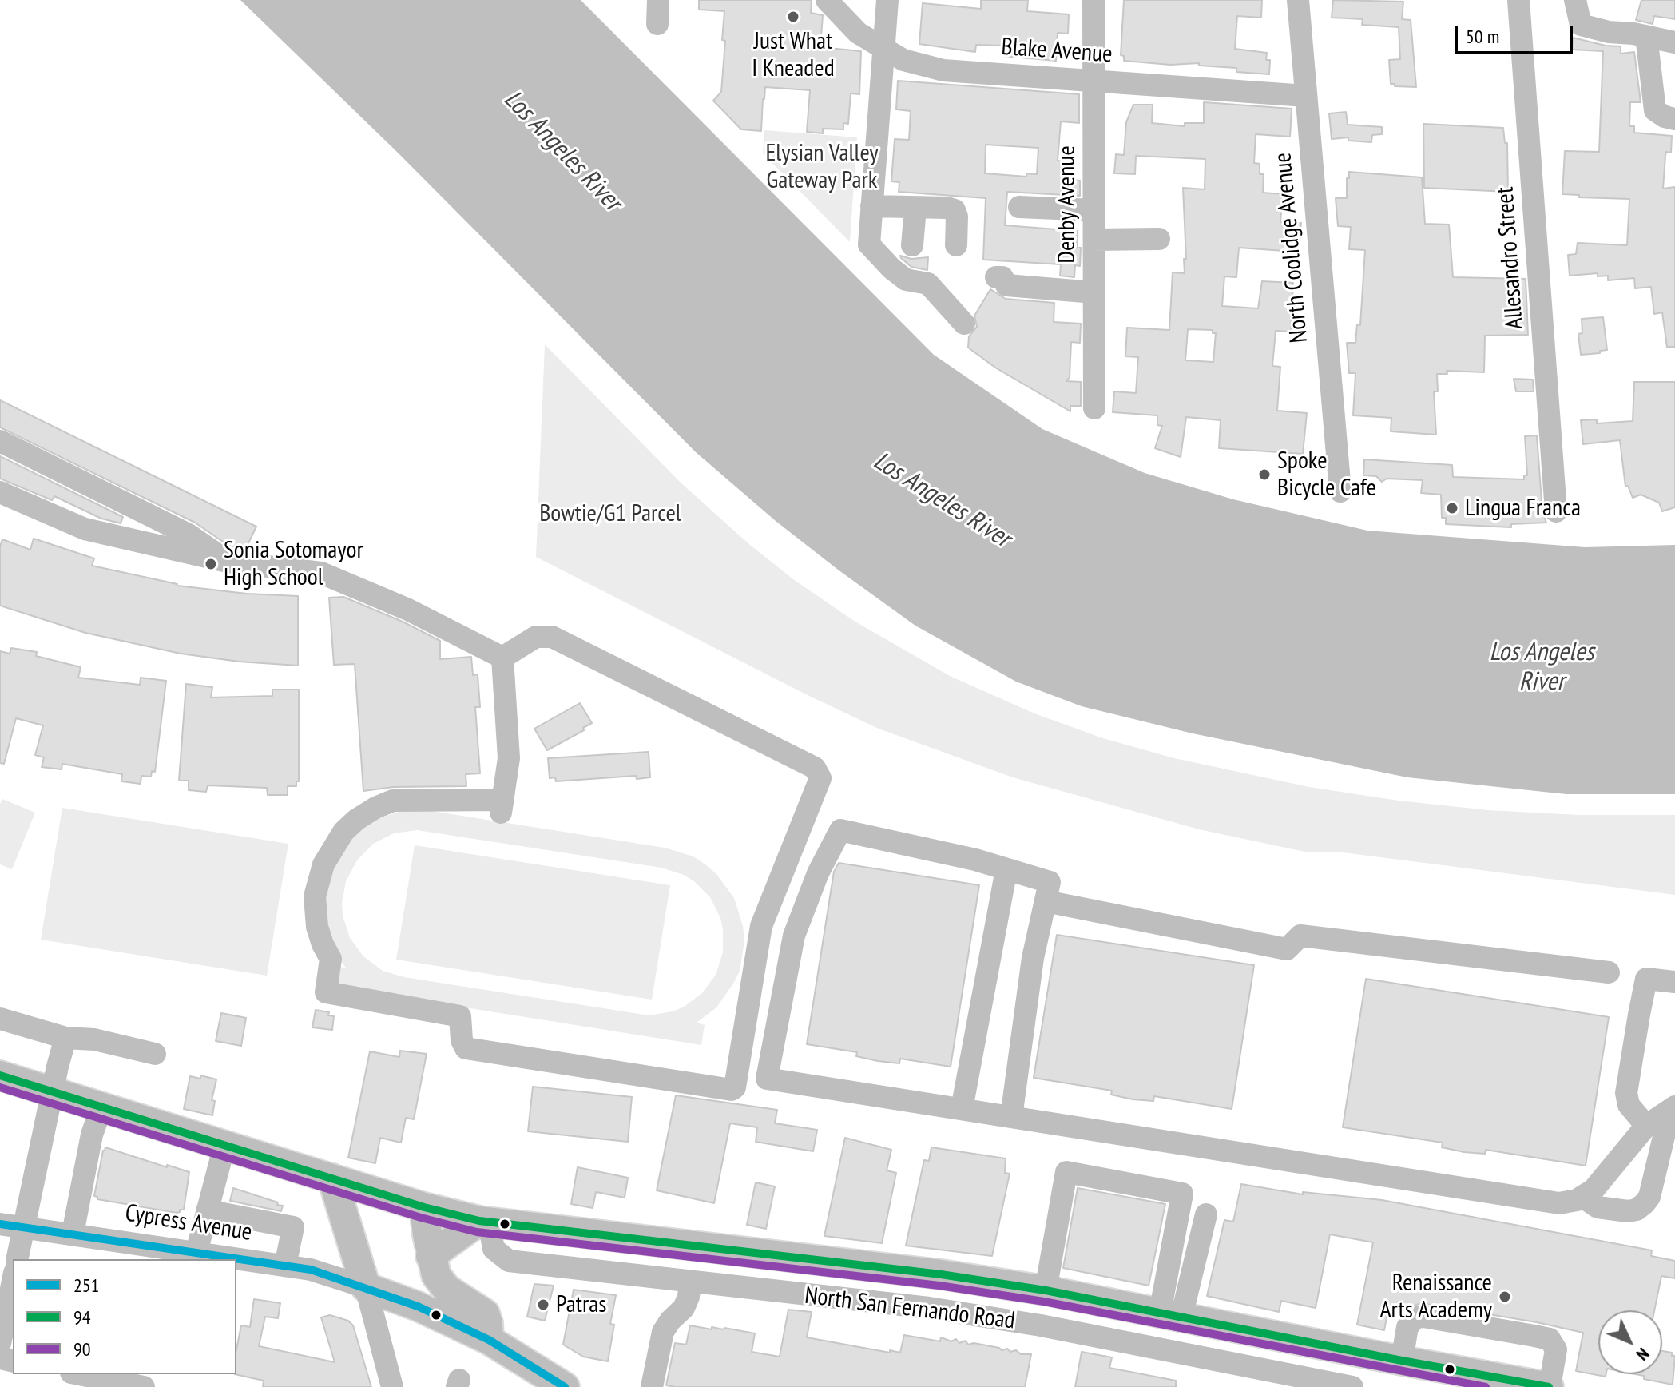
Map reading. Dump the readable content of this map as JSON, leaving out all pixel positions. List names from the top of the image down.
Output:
{
  "streets": {
    "main road": ["North San Fernando Road"],
    "street": [
      "Blake Avenue",
      "Denby Avenue",
      "North Coolidge Avenue",
      "Allesandro Street",
      "Cypress Avenue"
    ]
  },
  "crossings": [
    ["Blake Avenue", "Denby Avenue"],
    ["Blake Avenue", "North Coolidge Avenue"]
  ],
  "water": ["Los Angeles River"],
  "parks": ["Elysian Valley Gateway Park", "Bowtie/G1 Parcel"],
  "places": [
    "Just What I Kneaded",
    "Spoke Bicycle Cafe",
    "Lingua Franca",
    "Sonia Sotomayor High School",
    "Renaissance Arts Academy",
    "Patras"
  ],
  "lines": ["transit line 94", "transit line 90", "transit line 251"],
  "legend": ["251", "94", "90"],
  "scale_bar": "50 m",
  "north": "bottom right"
}
